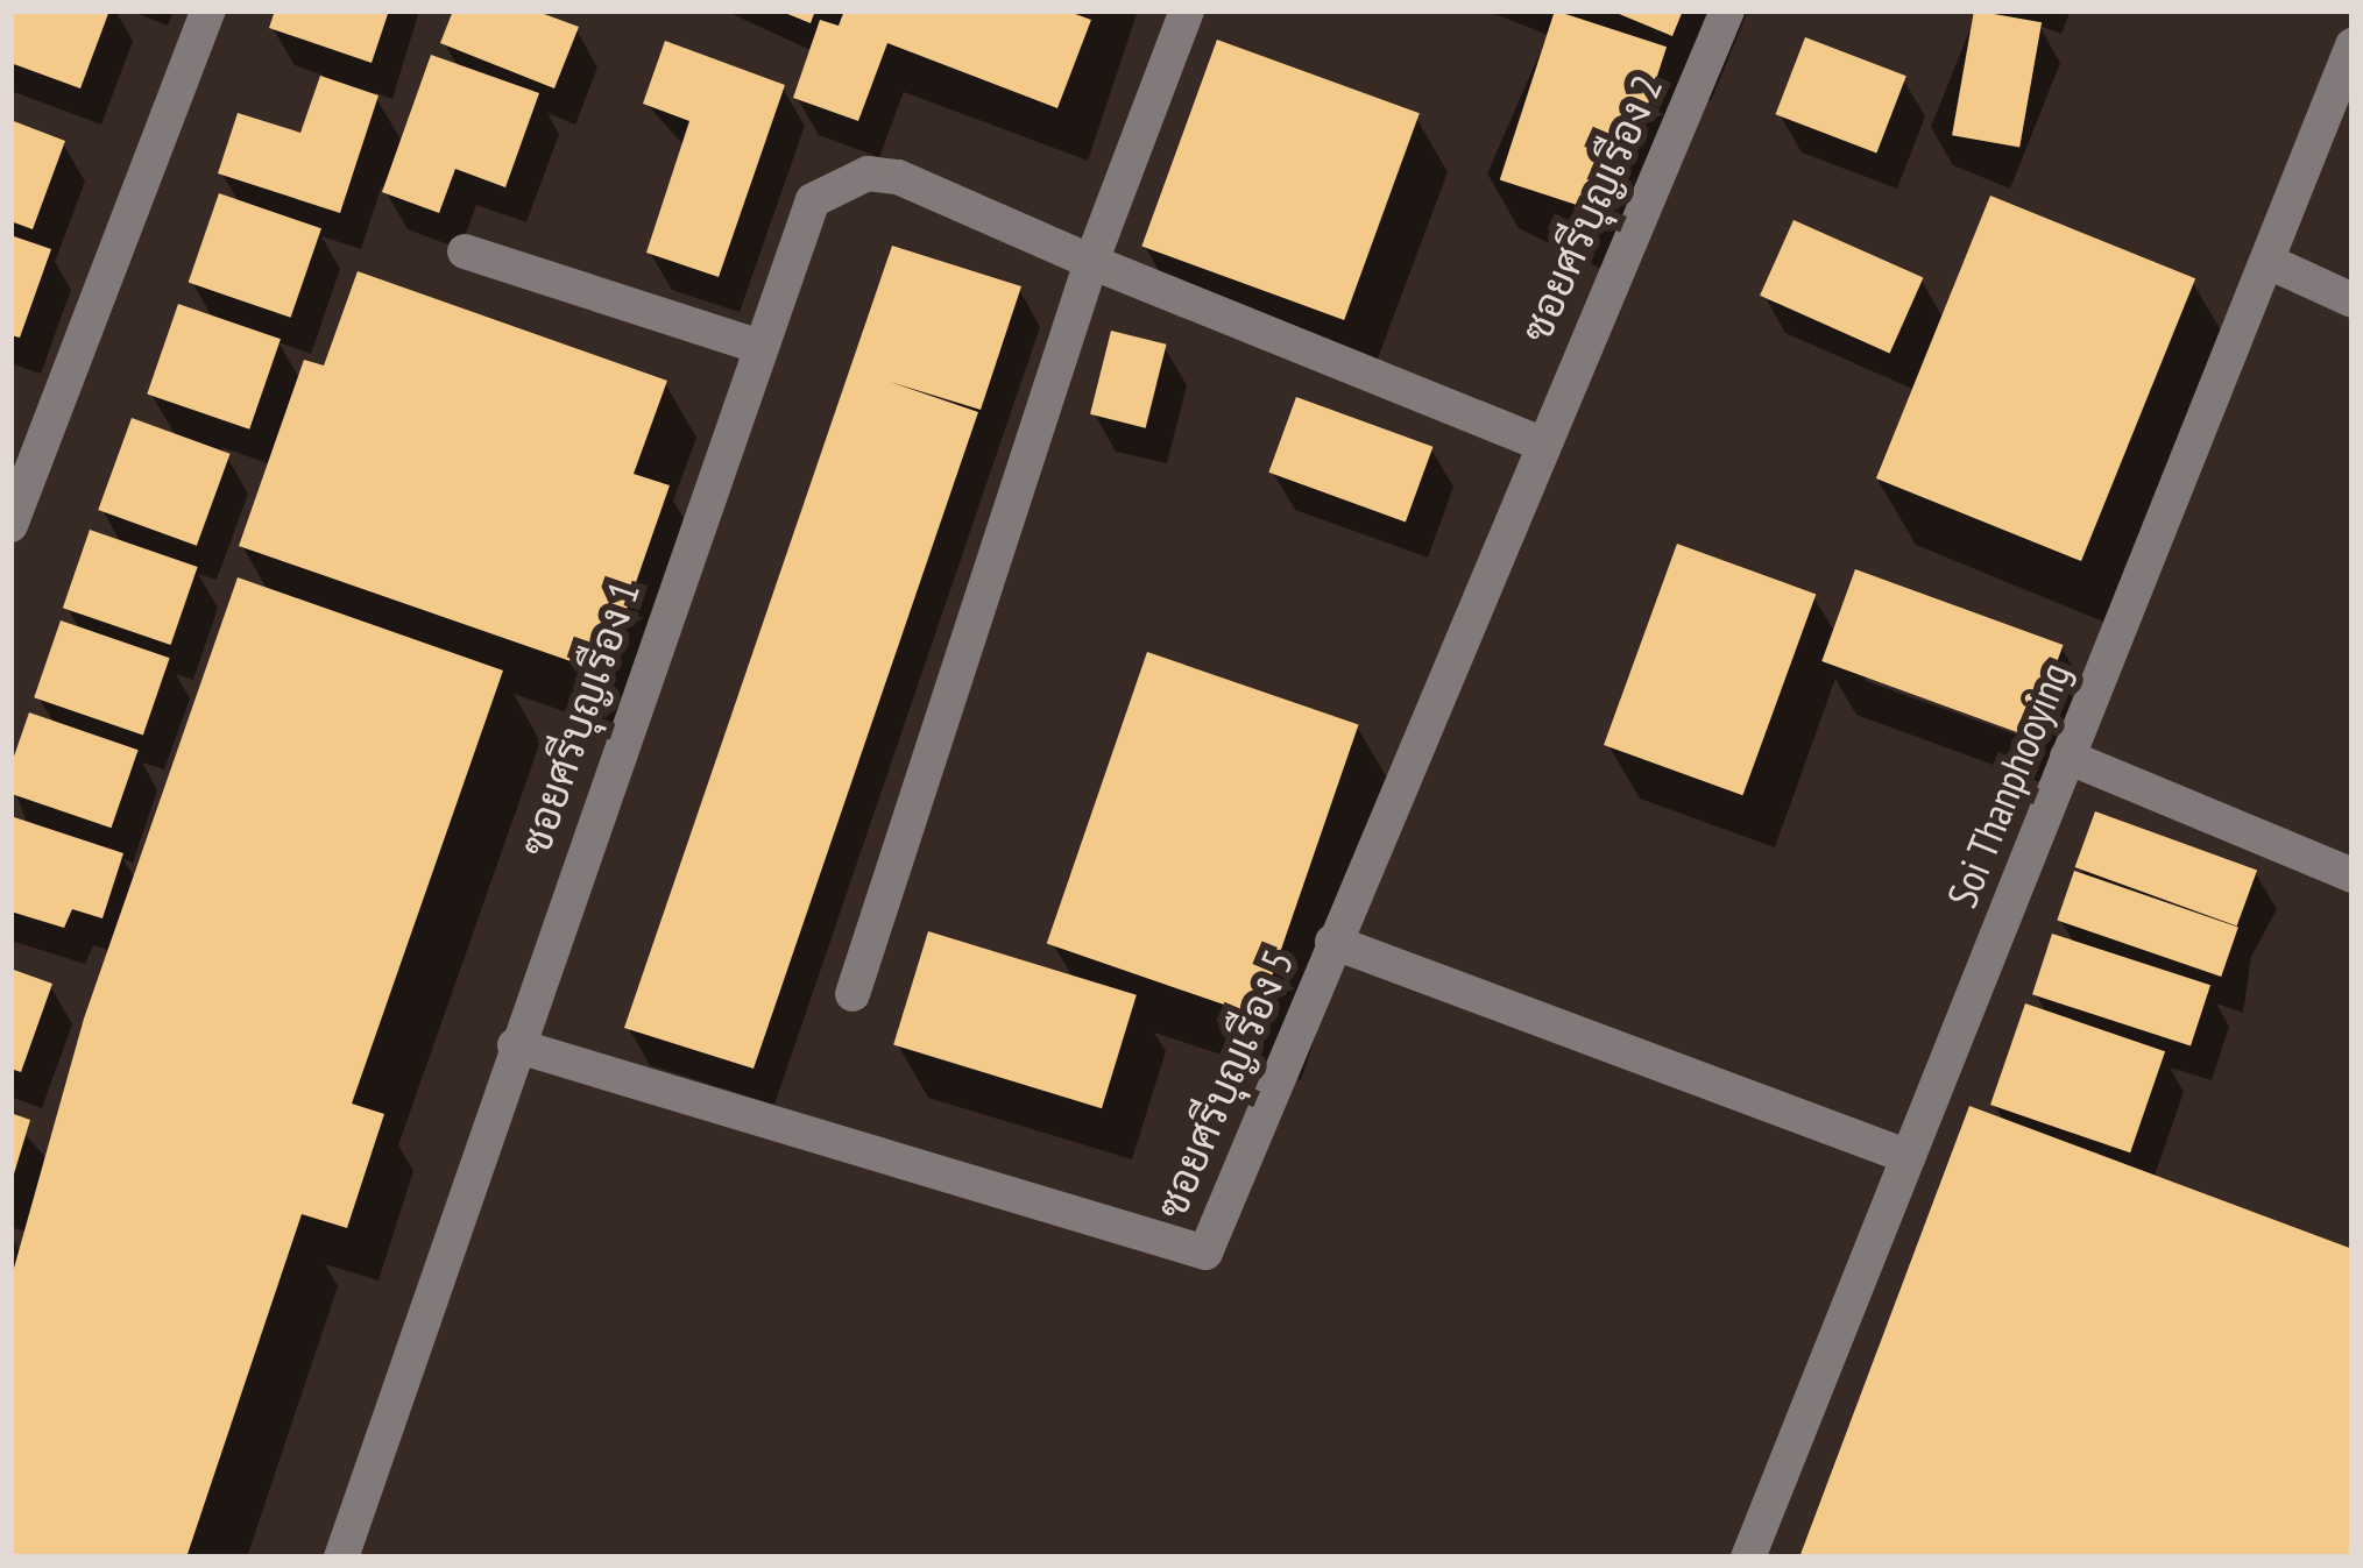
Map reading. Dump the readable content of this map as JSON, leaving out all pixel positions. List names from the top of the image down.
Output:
{
  "streets": {
    "street": [
      "ซอยศรีบุญเรือง 2",
      "ซอยศรีบุญเรือง 1",
      "Soi Thanphooying",
      "ซอยศรีบุญเรือง 5"
    ]
  },
  "crossings": [
    ["ซอยศรีบุญเรือง 2", "ซอยศรีบุญเรือง 1"],
    ["ซอยศรีบุญเรือง 2", "ซอยศรีบุญเรือง 5"],
    ["ซอยศรีบุญเรือง 1", "ซอยศรีบุญเรือง 5"]
  ]
}
